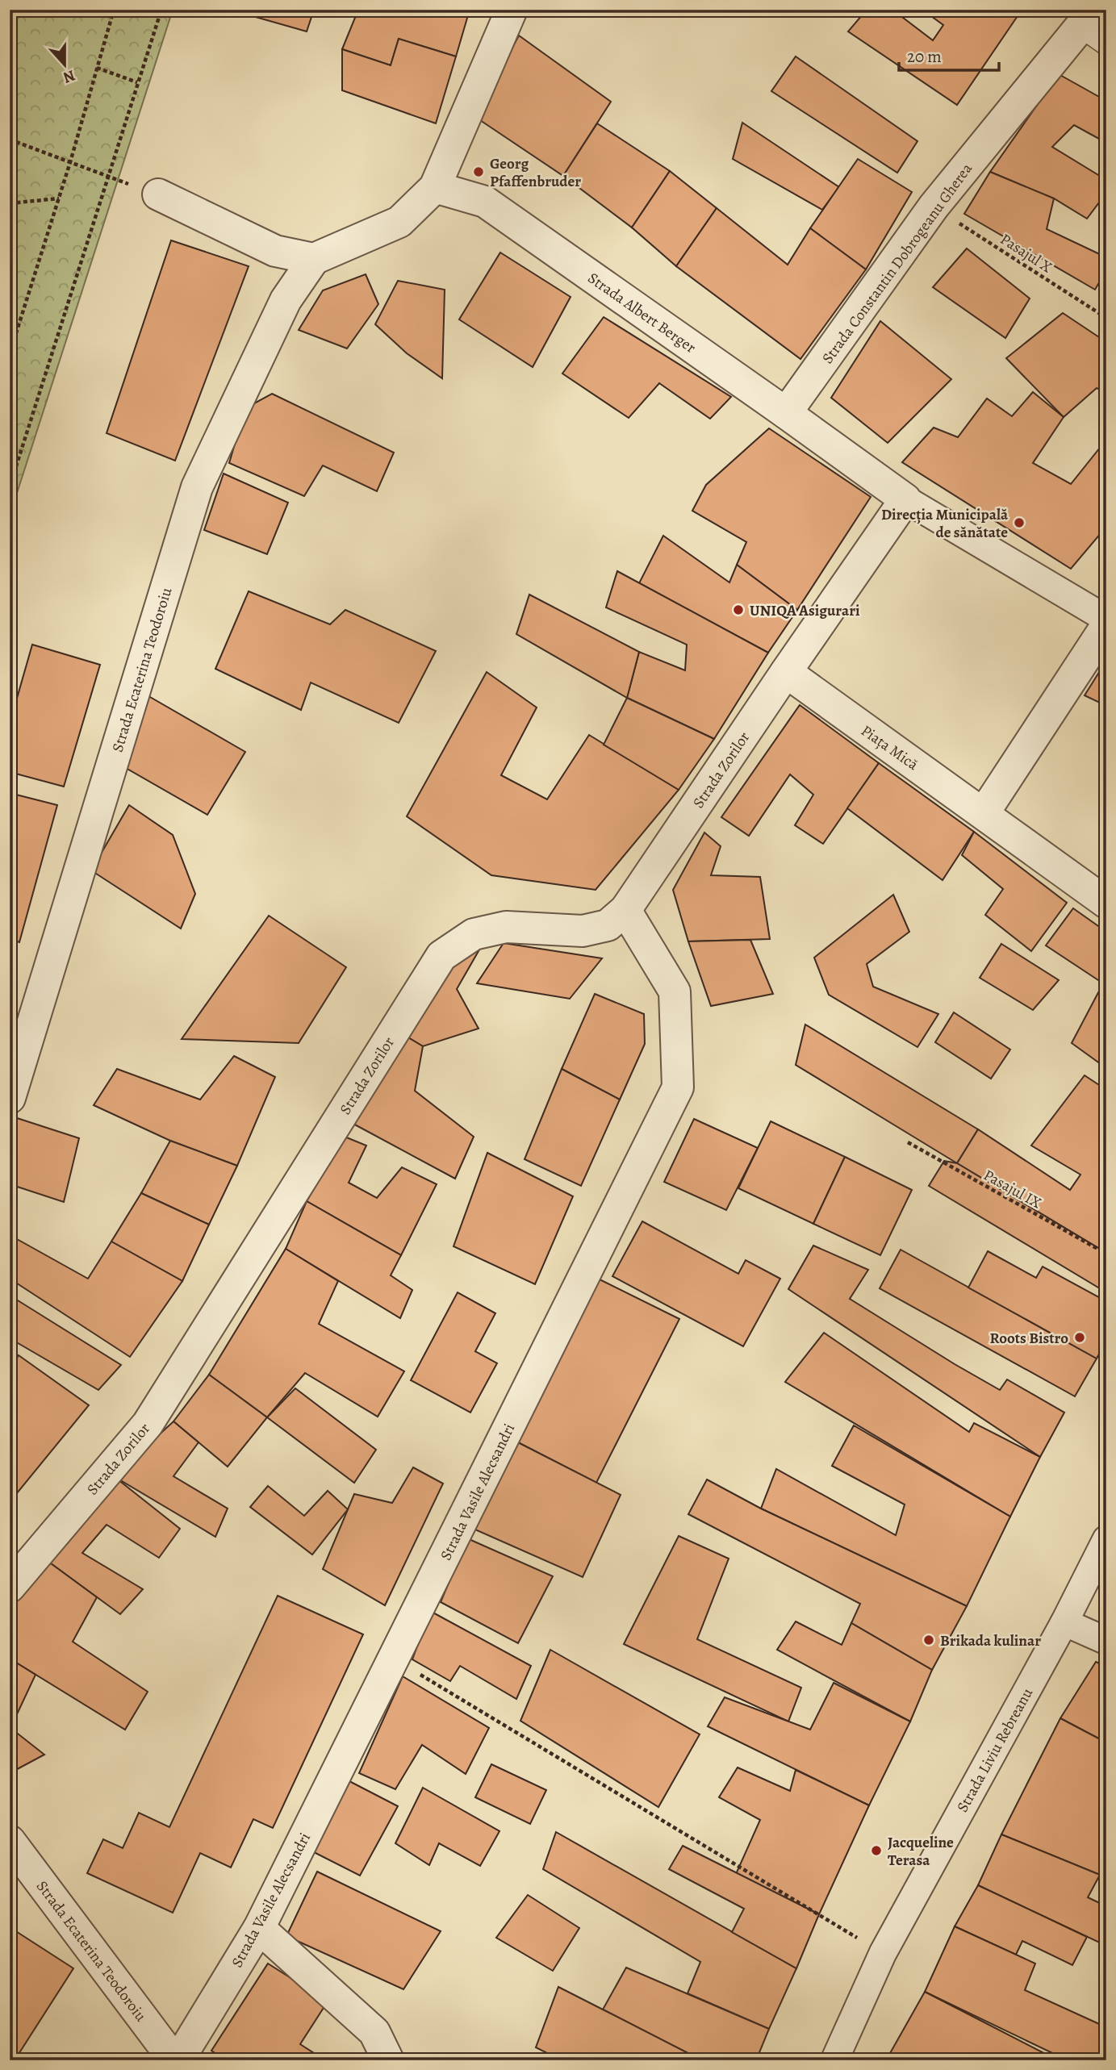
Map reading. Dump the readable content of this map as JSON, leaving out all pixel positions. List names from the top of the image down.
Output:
{
  "streets": {
    "street": [
      "Strada Constantin Dobrogeanu Gherea",
      "Strada Albert Berger",
      "Strada Ecaterina Teodoroiu",
      "Piața Mică",
      "Strada Zorilor",
      "Strada Vasile Alecsandri",
      "Strada Liviu Rebreanu"
    ],
    "path": ["Pasajul X", "Pasajul IX"]
  },
  "crossings": [
    ["Pasajul X", "Strada Constantin Dobrogeanu Gherea"],
    ["Strada Constantin Dobrogeanu Gherea", "Strada Albert Berger"],
    ["Strada Ecaterina Teodoroiu", "Strada Vasile Alecsandri"],
    ["Piața Mică", "Strada Zorilor"],
    ["Strada Zorilor", "Strada Vasile Alecsandri"]
  ],
  "places": [
    "Georg Pfaffenbruder",
    "Direcția Municipală de sănătate",
    "UNIQA Asigurari",
    "Roots Bistro",
    "Brikada kulinar",
    "Jacqueline Terasa"
  ],
  "scale_bar": "20 m",
  "north": "bottom"
}
